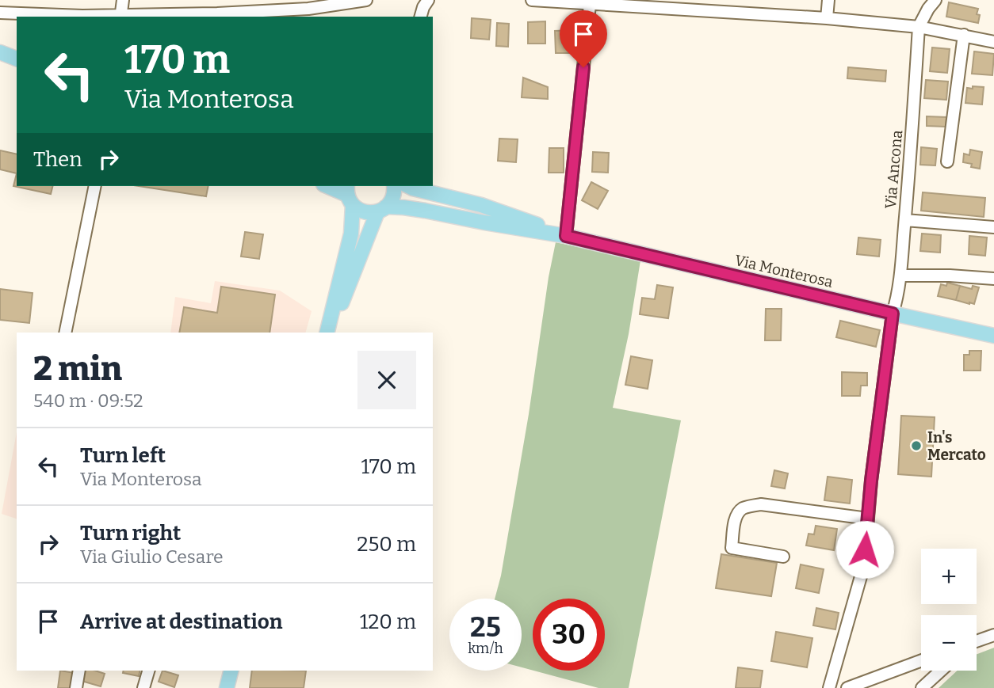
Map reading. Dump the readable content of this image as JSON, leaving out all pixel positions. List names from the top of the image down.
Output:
{
  "streets": {
    "main road": ["Via Monterosa"],
    "street": ["Via Ancona"]
  },
  "crossings": [
    ["Via Ancona", "Via Monterosa"]
  ],
  "places": ["In's Mercato"],
  "page": {
    "turn": ["170 m", "Via Monterosa"],
    "then": "Then",
    "heading": ["2 min", "540 m · 09:52"],
    "list": [
      {
        "name": "Turn left",
        "note": "Via Monterosa",
        "value": "170 m"
      },
      {
        "name": "Turn right",
        "note": "Via Giulio Cesare",
        "value": "250 m"
      },
      {
        "name": "Arrive at destination",
        "value": "120 m"
      }
    ],
    "map_buttons": ["+", "−"],
    "speed": "25 km/h",
    "limit": "30"
  }
}
